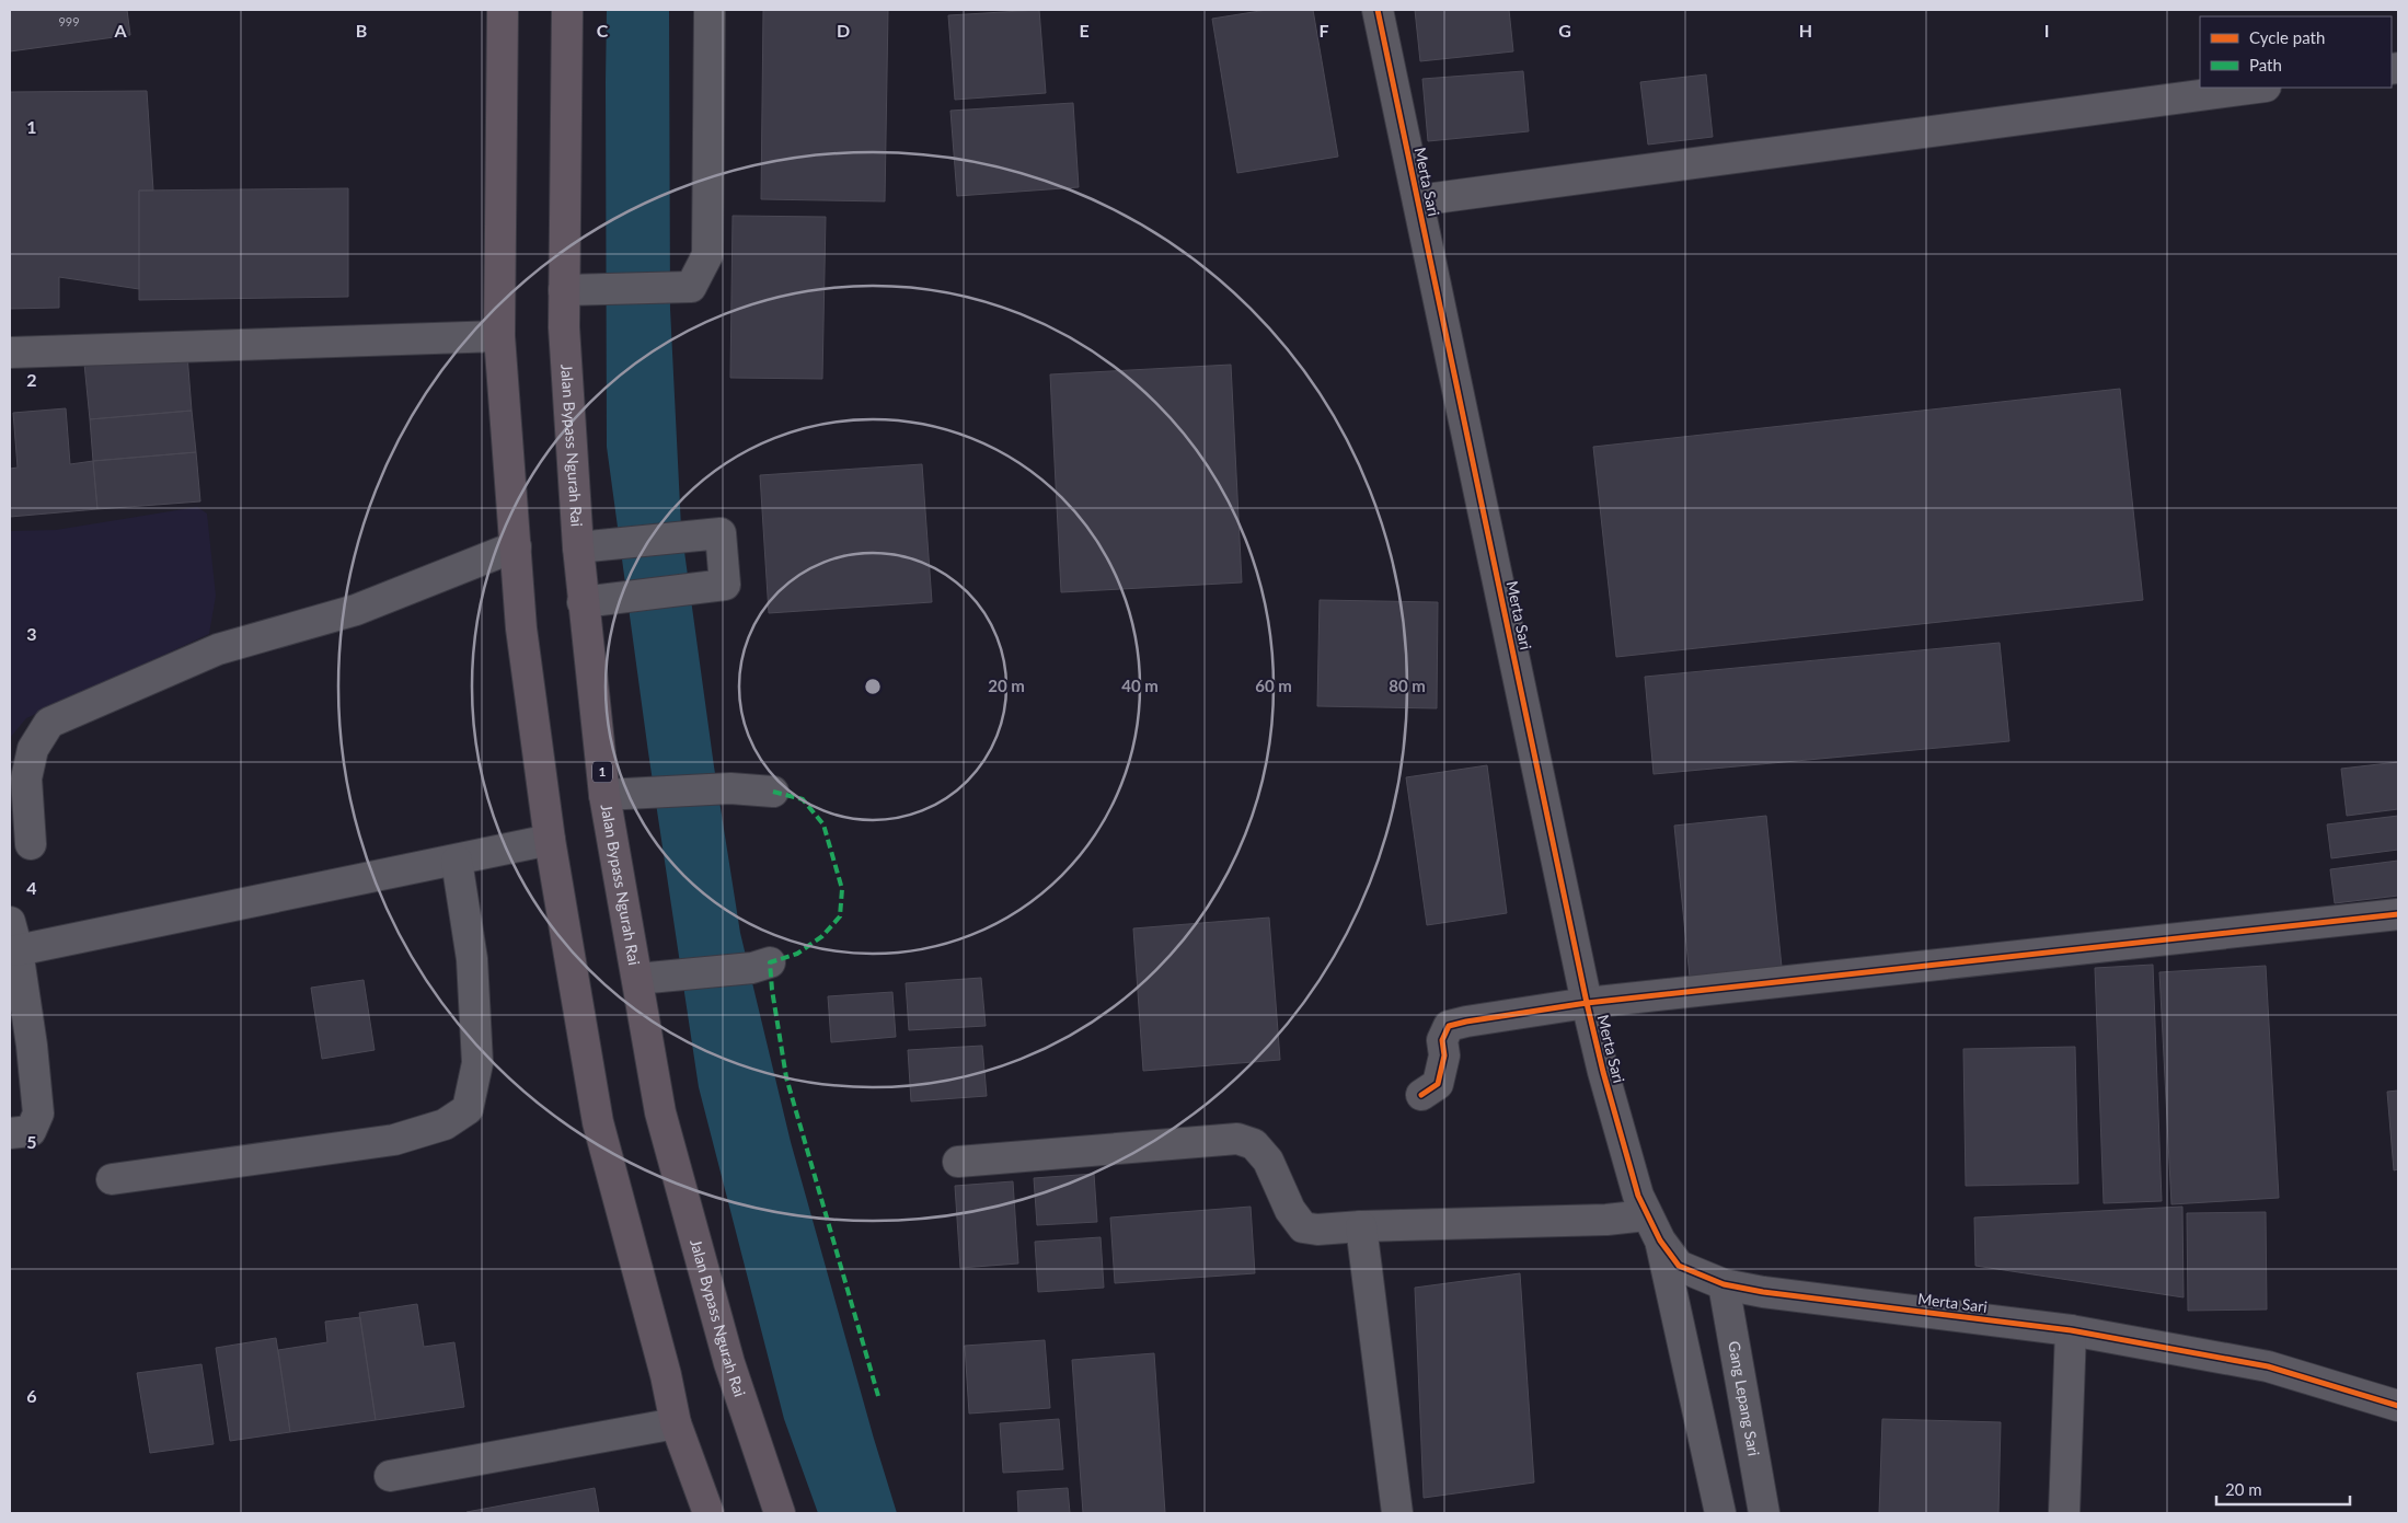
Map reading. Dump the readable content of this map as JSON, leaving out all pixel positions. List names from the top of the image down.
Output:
{
  "streets": {
    "highway": ["Jalan Bypass Ngurah Rai", "1"],
    "street": ["Merta Sari", "Gang Lepang Sari"]
  },
  "crossings": [
    ["Merta Sari", "Gang Lepang Sari"]
  ],
  "house_numbers": ["999"],
  "legend": ["Cycle path", "Path"],
  "scale_bar": "20 m",
  "grid": {
    "columns": [
      "A",
      "B",
      "C",
      "D",
      "E",
      "F",
      "G",
      "H",
      "I"
    ],
    "rows": [
      "1",
      "2",
      "3",
      "4",
      "5",
      "6"
    ]
  },
  "rings": [
    "20 m",
    "40 m",
    "60 m",
    "80 m"
  ]
}
